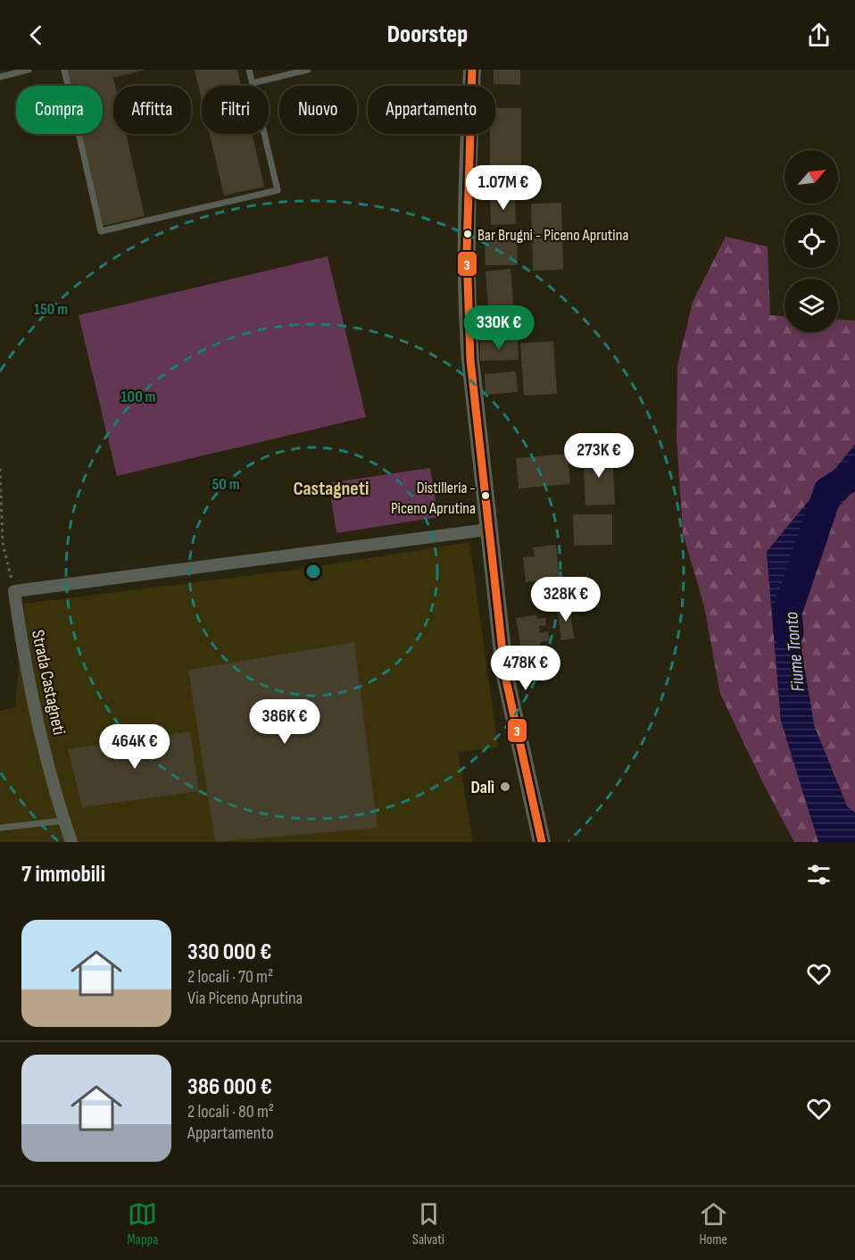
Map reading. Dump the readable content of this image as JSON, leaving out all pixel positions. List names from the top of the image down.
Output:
{
  "streets": {
    "street": ["Strada Castagneti"]
  },
  "districts": ["Castagneti"],
  "water": ["Fiume Tronto"],
  "places": ["Bar Brugni - Piceno Aprutina", "Distilleria - Piceno Aprutina", "Dalì"],
  "lines": ["transit line 3"],
  "north": "top right",
  "page": {
    "header": "Doorstep",
    "chip": [
      "Compra",
      "Affitta",
      "Filtri",
      "Nuovo",
      "Appartamento"
    ],
    "price": [
      "1.07M €",
      "330K €",
      "273K €",
      "328K €",
      "478K €",
      "386K €",
      "464K €"
    ],
    "heading": "7 immobili",
    "list": [
      {
        "name": "330 000 €",
        "note": "2 locali · 70 m² · Via Piceno Aprutina"
      },
      {
        "name": "386 000 €",
        "note": "2 locali · 80 m² · Appartamento"
      }
    ],
    "tabs": ["Mappa", "Salvati", "Home"]
  },
  "rings": ["150 m", "100 m", "50 m"]
}
